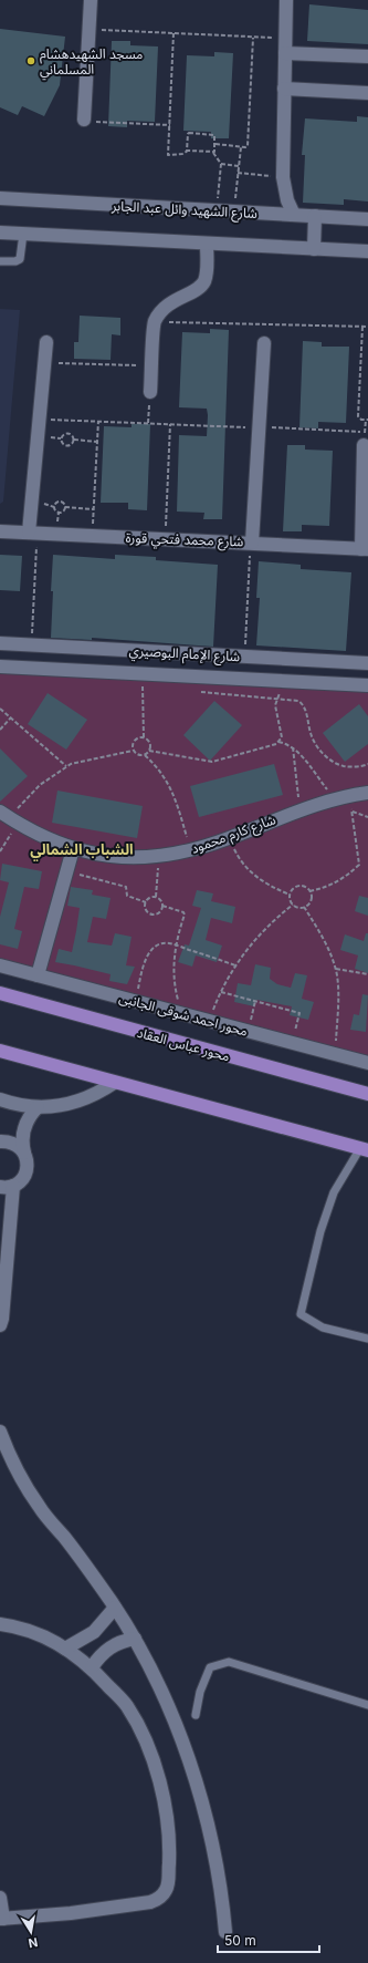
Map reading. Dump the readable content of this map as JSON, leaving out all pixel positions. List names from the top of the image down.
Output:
{
  "streets": {
    "main road": ["محور عباس العقاد"],
    "street": [
      "شارع الشهيد وائل عبد الجابر",
      "شارع محمد فتحي قورة",
      "شارع الإمام البوصيري",
      "شارع كارم محمود",
      "محور احمد شوقى الجانبى"
    ]
  },
  "districts": ["الشباب الشمالي"],
  "places": ["مسجد الشهيدهشام المسلماني"],
  "scale_bar": "50 m",
  "north": "bottom"
}
